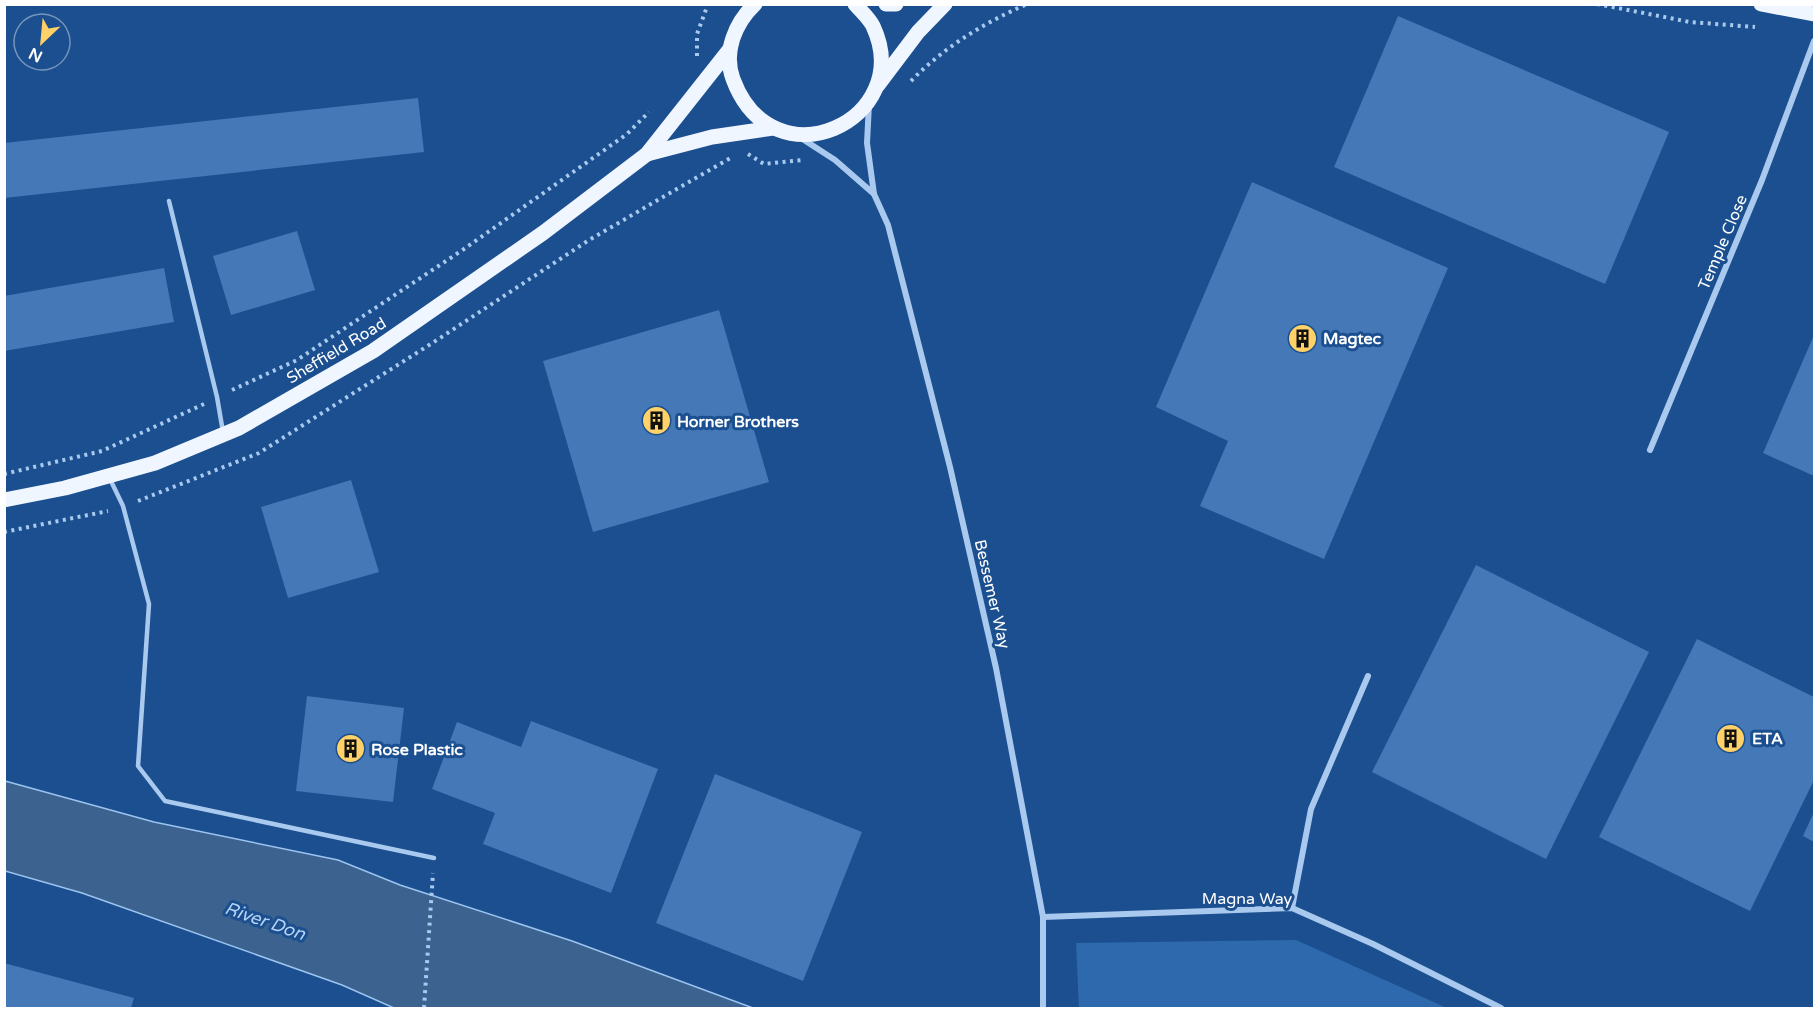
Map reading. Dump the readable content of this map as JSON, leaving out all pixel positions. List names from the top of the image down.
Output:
{
  "streets": {
    "main road": ["Sheffield Road"],
    "street": ["Temple Close", "Bessemer Way", "Magna Way"]
  },
  "crossings": [
    ["Bessemer Way", "Magna Way"]
  ],
  "water": ["River Don"],
  "places": {
    "building": [
      "Magtec",
      "Horner Brothers",
      "ETA",
      "Rose Plastic"
    ]
  },
  "north": "bottom left"
}
